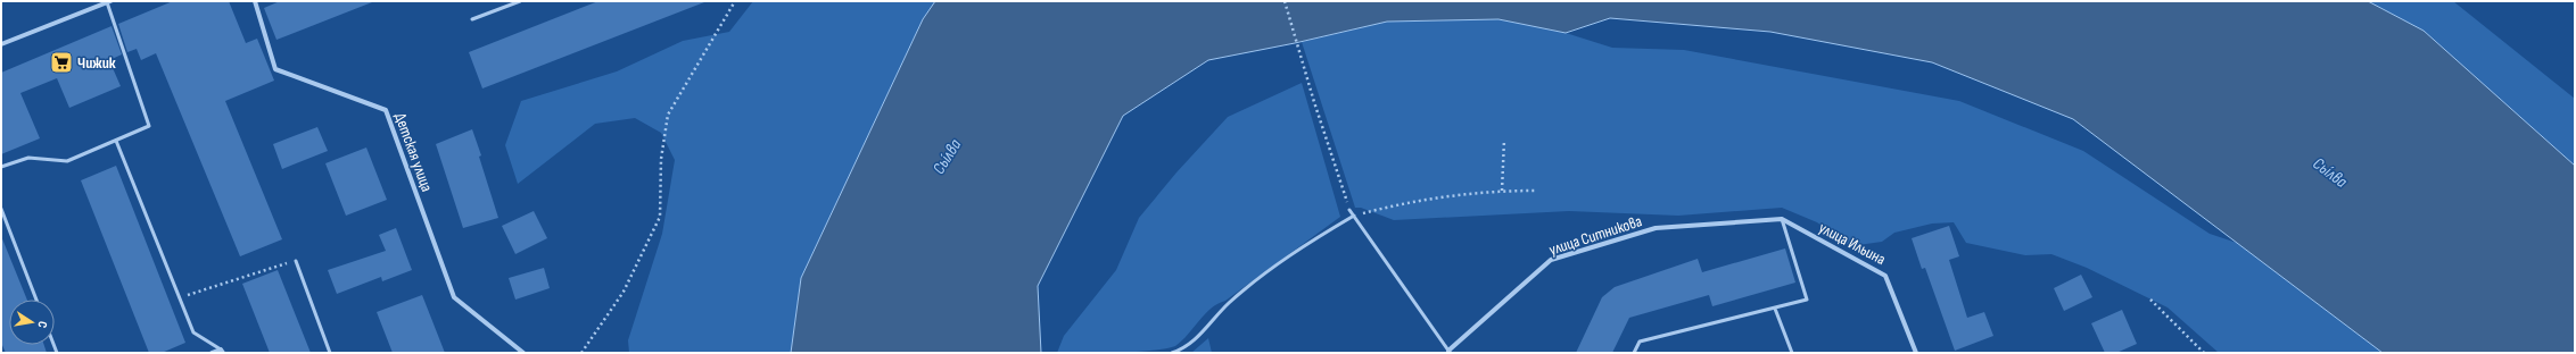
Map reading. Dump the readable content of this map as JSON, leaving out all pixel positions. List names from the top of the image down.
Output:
{
  "streets": {
    "street": ["Детская улица", "улица Ситникова", "улица Ильина"]
  },
  "crossings": [
    ["улица Ситникова", "улица Ильина"]
  ],
  "water": ["Сы́лва"],
  "places": {
    "supermarket": ["Чижик"]
  },
  "north": "right"
}
